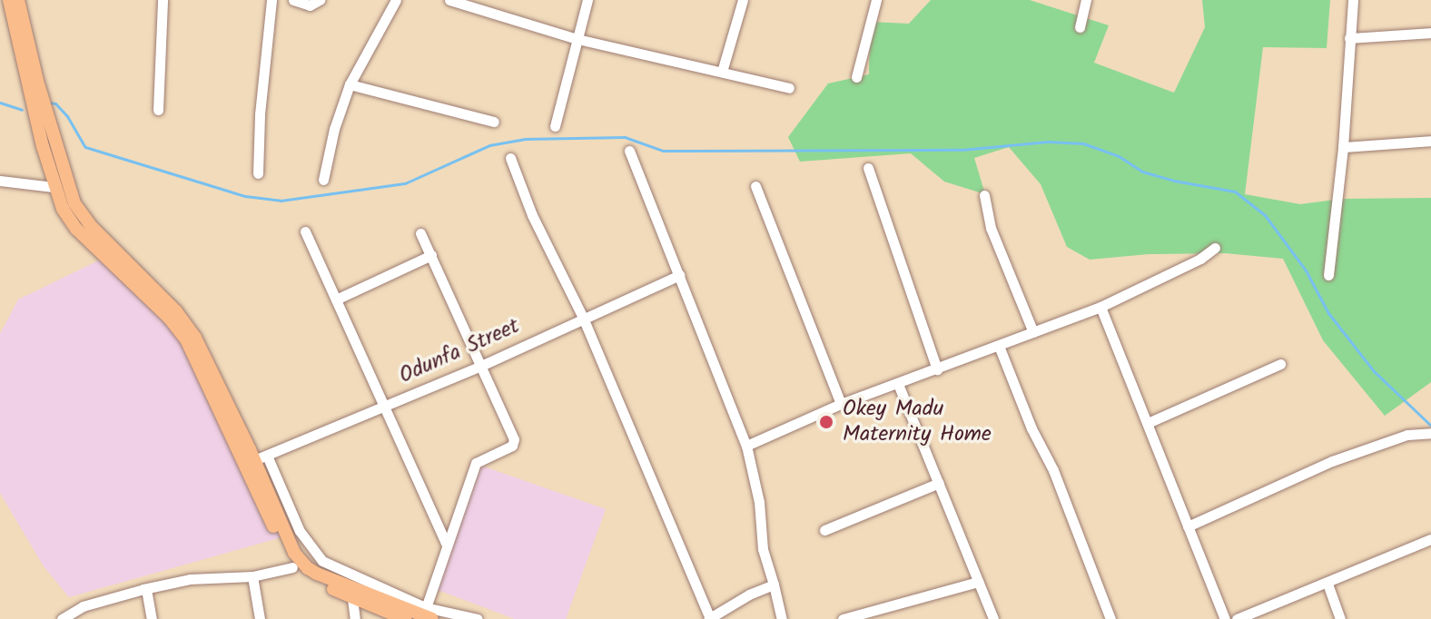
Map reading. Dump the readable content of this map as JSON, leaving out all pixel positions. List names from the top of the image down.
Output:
{
  "streets": {
    "street": ["Odunfa Street"]
  },
  "places": ["Okey Madu Maternity Home"]
}
